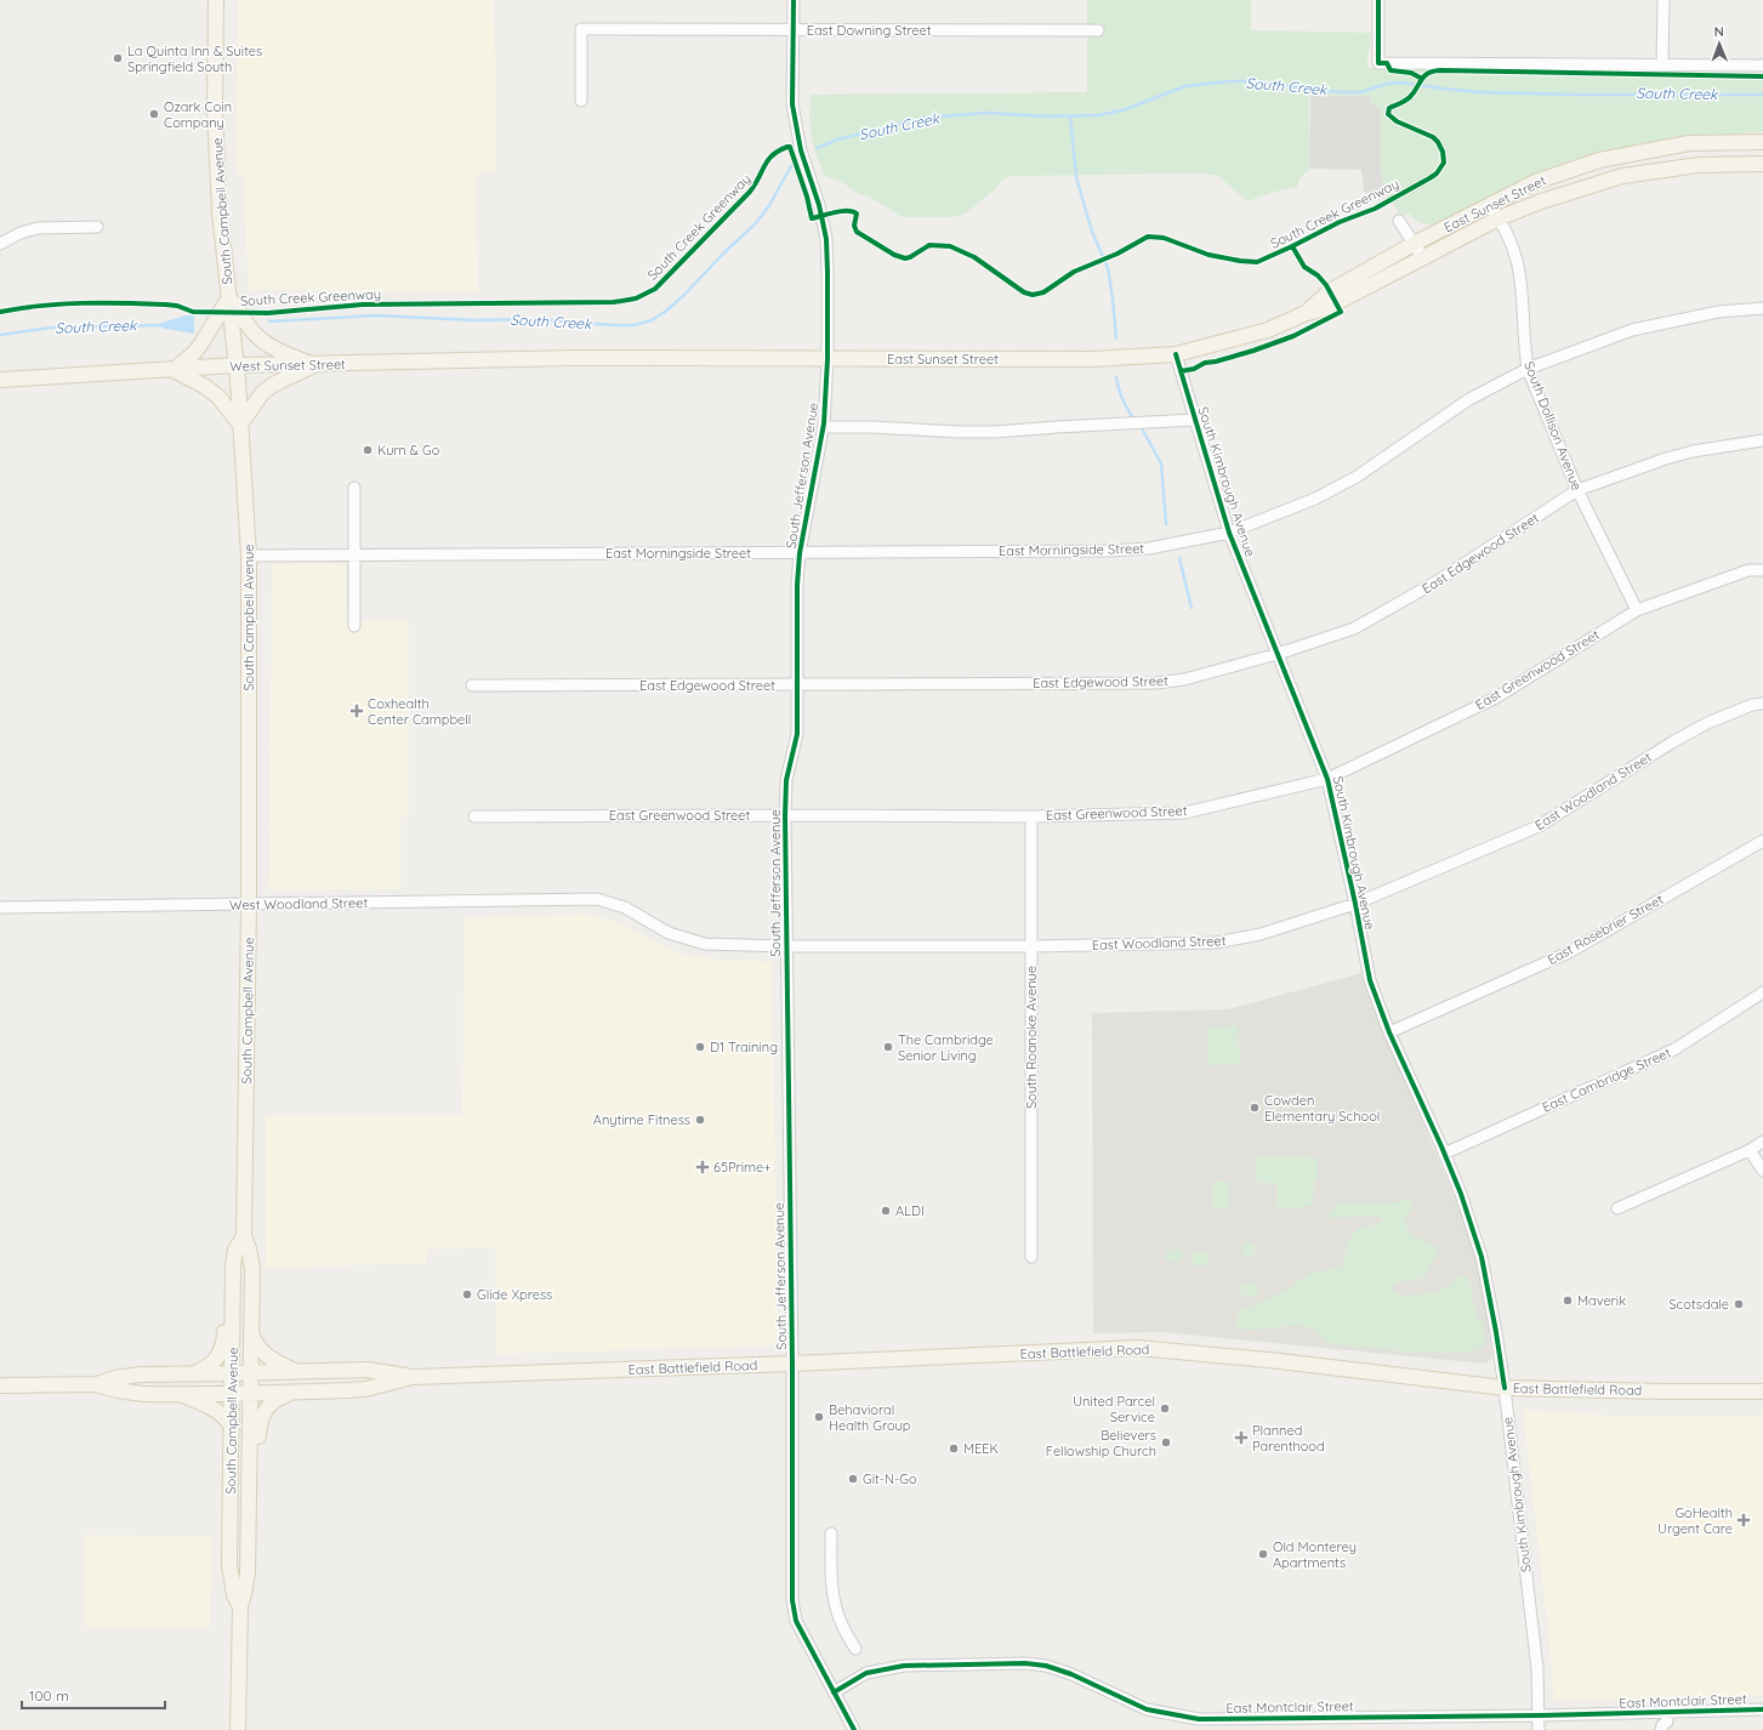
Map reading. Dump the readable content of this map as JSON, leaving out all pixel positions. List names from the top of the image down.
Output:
{
  "streets": {
    "main road": [
      "East Sunset Street",
      "South Campbell Avenue",
      "West Sunset Street",
      "East Battlefield Road"
    ],
    "street": [
      "East Downing Street",
      "South Dollison Avenue",
      "South Jefferson Avenue",
      "South Kimbrough Avenue",
      "East Morningside Street",
      "East Edgewood Street",
      "East Greenwood Street",
      "East Woodland Street",
      "West Woodland Street",
      "East Rosebrier Street",
      "South Roanoke Avenue",
      "East Cambridge Street",
      "East Montclair Street"
    ],
    "cycle path": ["South Creek Greenway"]
  },
  "crossings": [
    ["East Downing Street", "South Jefferson Avenue"],
    ["East Sunset Street", "West Sunset Street"],
    ["East Sunset Street", "South Dollison Avenue"],
    ["East Sunset Street", "South Jefferson Avenue"],
    ["East Sunset Street", "South Kimbrough Avenue"],
    ["South Campbell Avenue", "West Sunset Street"],
    ["South Campbell Avenue", "East Morningside Street"],
    ["South Campbell Avenue", "West Woodland Street"],
    ["South Dollison Avenue", "East Morningside Street"],
    ["South Dollison Avenue", "East Edgewood Street"],
    ["South Dollison Avenue", "East Greenwood Street"],
    ["South Jefferson Avenue", "East Morningside Street"],
    ["South Jefferson Avenue", "East Edgewood Street"],
    ["South Jefferson Avenue", "East Greenwood Street"],
    ["South Jefferson Avenue", "East Woodland Street"],
    ["South Jefferson Avenue", "East Battlefield Road"],
    ["South Jefferson Avenue", "East Montclair Street"],
    ["South Kimbrough Avenue", "East Morningside Street"],
    ["South Kimbrough Avenue", "East Edgewood Street"],
    ["South Kimbrough Avenue", "East Greenwood Street"],
    ["South Kimbrough Avenue", "East Woodland Street"],
    ["South Kimbrough Avenue", "East Rosebrier Street"],
    ["South Kimbrough Avenue", "East Cambridge Street"],
    ["South Kimbrough Avenue", "East Battlefield Road"],
    ["South Kimbrough Avenue", "East Montclair Street"],
    ["East Greenwood Street", "South Roanoke Avenue"],
    ["East Woodland Street", "West Woodland Street"],
    ["East Woodland Street", "South Roanoke Avenue"]
  ],
  "water": ["South Creek"],
  "places": {
    "other": [
      "La Quinta Inn & Suites Springfield South",
      "Ozark Coin Company",
      "Kum & Go",
      "D1 Training",
      "The Cambridge Senior Living",
      "Cowden Elementary School",
      "Anytime Fitness",
      "ALDI",
      "Glide Xpress",
      "Maverik",
      "Scotsdale",
      "United Parcel Service",
      "Behavioral Health Group",
      "Believers Fellowship Church",
      "MEEK",
      "Git-N-Go",
      "Old Monterey Apartments"
    ],
    "health": [
      "Coxhealth Center Campbell",
      "65Prime+",
      "Planned Parenthood",
      "GoHealth Urgent Care"
    ]
  },
  "scale_bar": "100 m",
  "north": "top"
}
